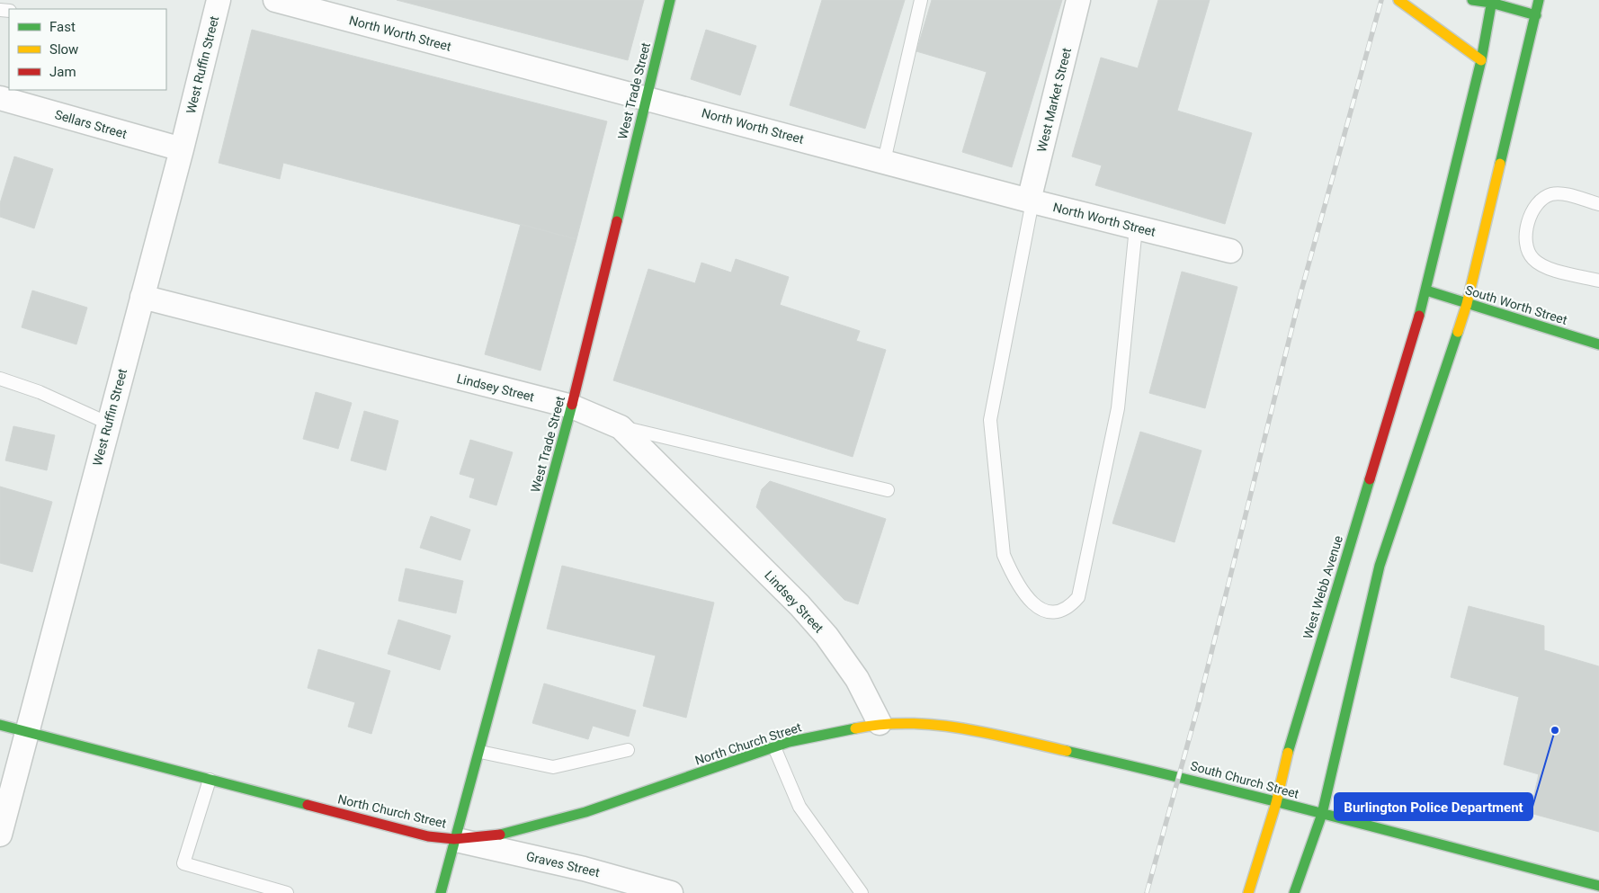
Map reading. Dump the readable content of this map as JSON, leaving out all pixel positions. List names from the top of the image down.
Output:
{
  "streets": {
    "main road": [
      "West Trade Street",
      "South Worth Street",
      "West Webb Avenue",
      "North Church Street",
      "South Church Street"
    ],
    "street": [
      "North Worth Street",
      "West Ruffin Street",
      "West Market Street",
      "Sellars Street",
      "Lindsey Street",
      "Graves Street"
    ]
  },
  "crossings": [
    ["North Worth Street", "West Trade Street"],
    ["North Worth Street", "West Market Street"],
    ["West Ruffin Street", "Sellars Street"],
    ["West Ruffin Street", "Lindsey Street"],
    ["West Ruffin Street", "North Church Street"],
    ["West Trade Street", "Lindsey Street"],
    ["West Trade Street", "North Church Street"],
    ["West Trade Street", "Graves Street"],
    ["South Worth Street", "West Webb Avenue"],
    ["Lindsey Street", "North Church Street"],
    ["Lindsey Street", "South Church Street"],
    ["West Webb Avenue", "South Church Street"],
    ["North Church Street", "South Church Street"],
    ["North Church Street", "Graves Street"]
  ],
  "places": ["Burlington Police Department"],
  "legend": ["Fast", "Slow", "Jam"]
}
